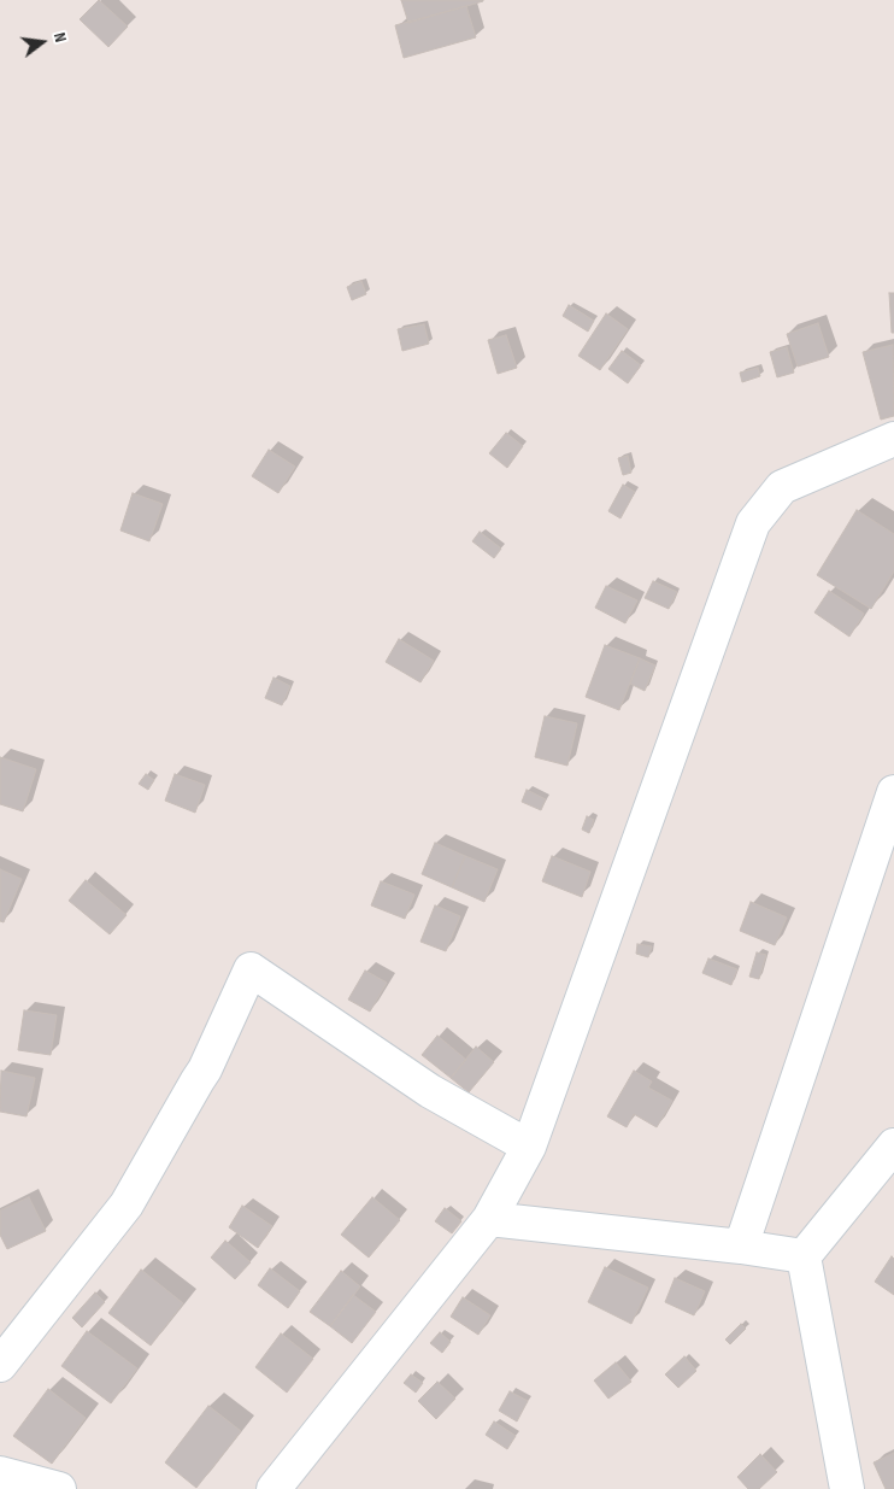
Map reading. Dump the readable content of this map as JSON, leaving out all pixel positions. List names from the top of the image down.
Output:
{
  "north": "right"
}
